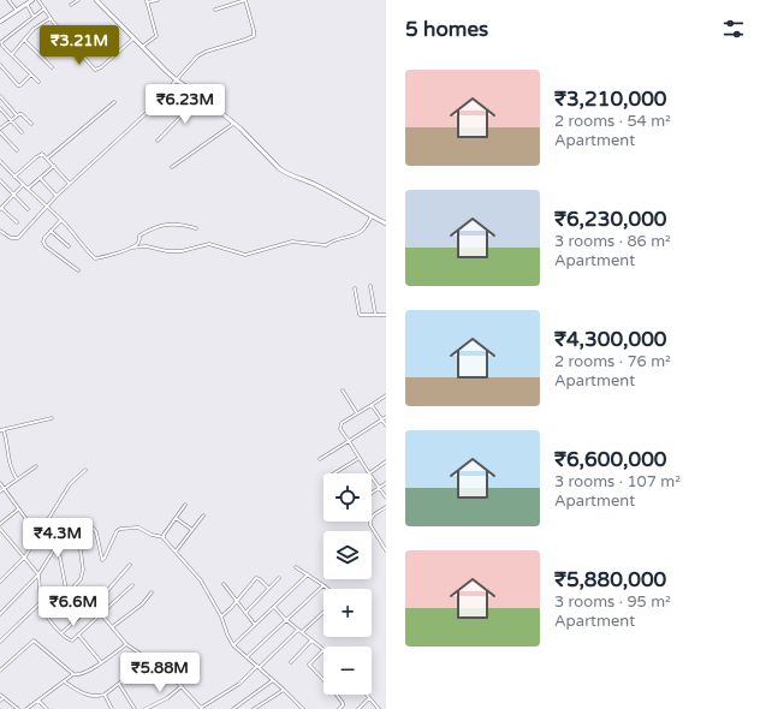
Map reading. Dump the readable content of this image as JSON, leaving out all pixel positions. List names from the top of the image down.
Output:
{
  "page": {
    "heading": "5 homes",
    "price": [
      "₹3.21M",
      "₹6.23M",
      "₹4.3M",
      "₹6.6M",
      "₹5.88M"
    ],
    "list": [
      {
        "name": "₹3,210,000",
        "note": "2 rooms · 54 m² · Apartment"
      },
      {
        "name": "₹6,230,000",
        "note": "3 rooms · 86 m² · Apartment"
      },
      {
        "name": "₹4,300,000",
        "note": "2 rooms · 76 m² · Apartment"
      },
      {
        "name": "₹6,600,000",
        "note": "3 rooms · 107 m² · Apartment"
      },
      {
        "name": "₹5,880,000",
        "note": "3 rooms · 95 m² · Apartment"
      }
    ],
    "map_buttons": ["+", "−"]
  }
}
